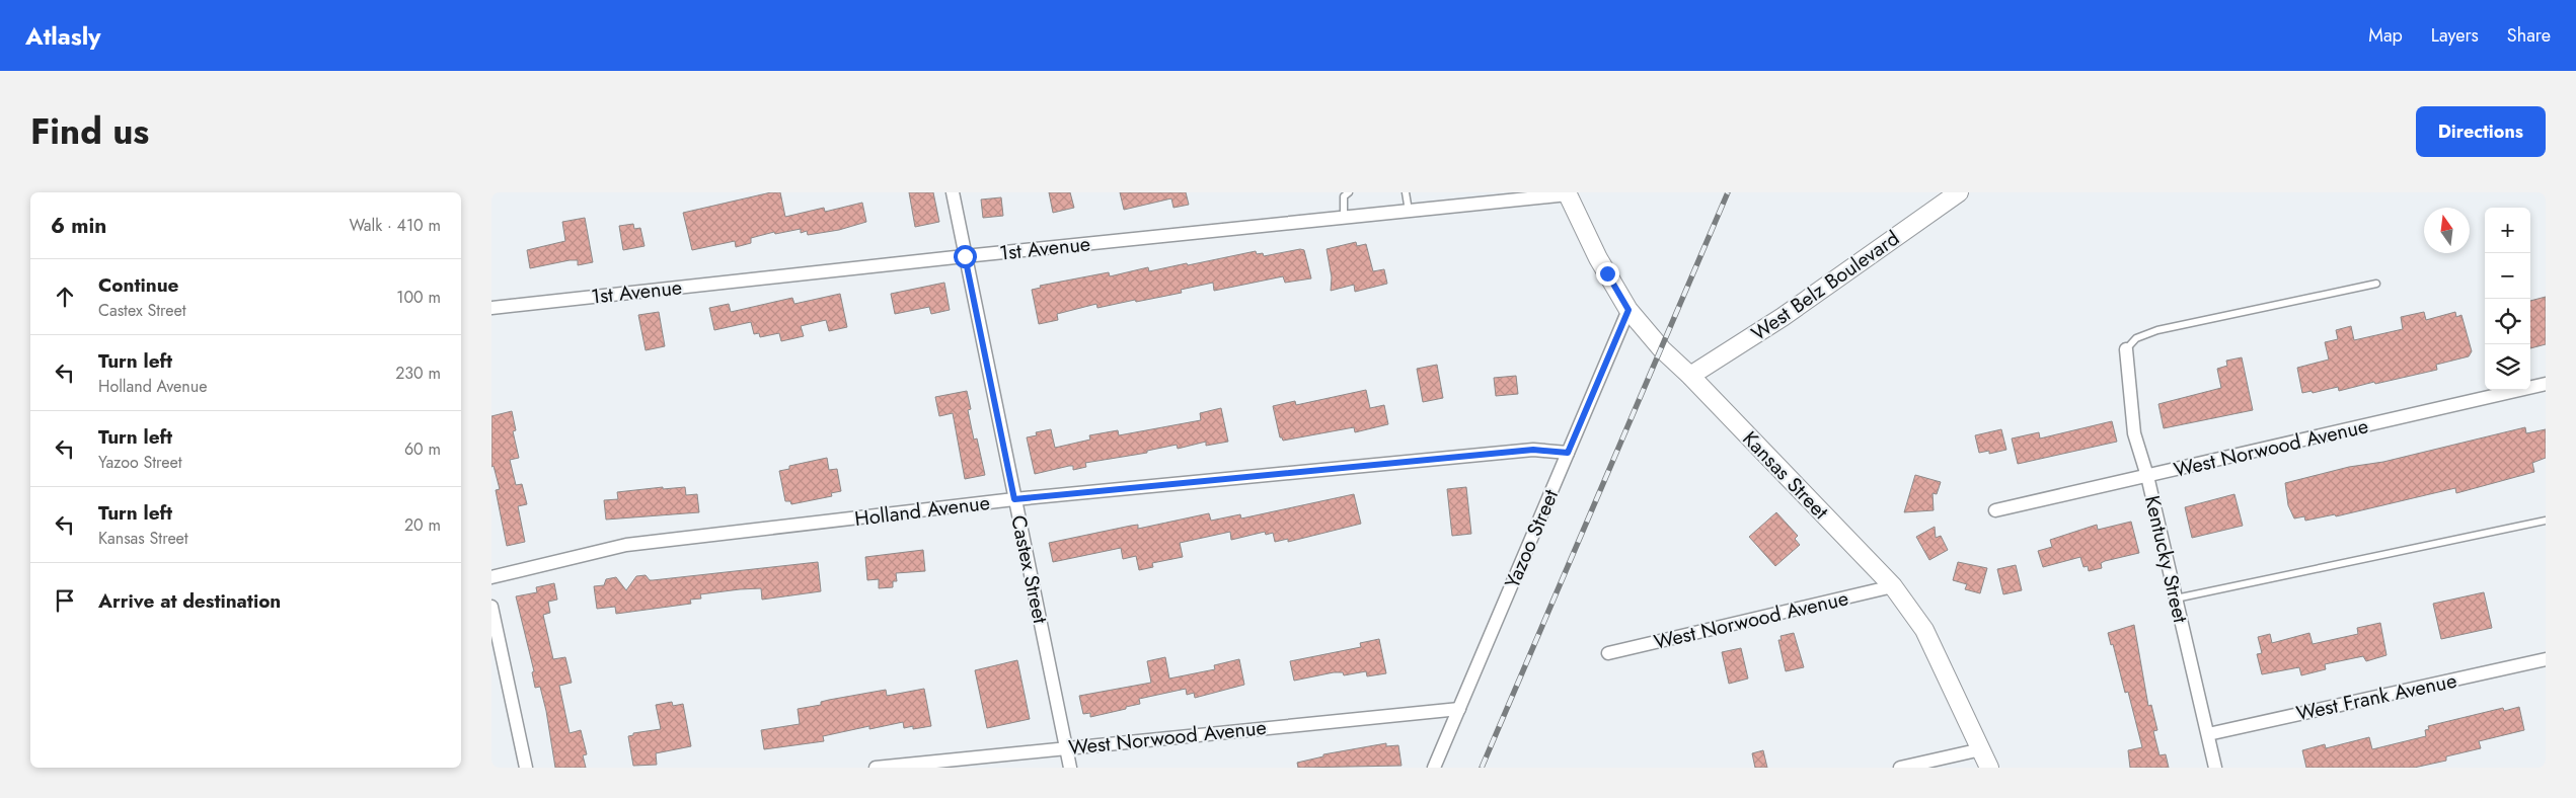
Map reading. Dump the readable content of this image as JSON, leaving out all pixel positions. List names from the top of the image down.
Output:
{
  "streets": {
    "street": [
      "1st Avenue",
      "West Belz Boulevard",
      "West Norwood Avenue",
      "Kansas Street",
      "Holland Avenue",
      "Yazoo Street",
      "Kentucky Street",
      "Castex Street",
      "West Frank Avenue"
    ]
  },
  "crossings": [
    ["1st Avenue", "Kansas Street"],
    ["1st Avenue", "Castex Street"],
    ["West Belz Boulevard", "Kansas Street"],
    ["West Norwood Avenue", "Kansas Street"],
    ["West Norwood Avenue", "Yazoo Street"],
    ["West Norwood Avenue", "Kentucky Street"],
    ["West Norwood Avenue", "Castex Street"],
    ["Kansas Street", "Yazoo Street"],
    ["Holland Avenue", "Yazoo Street"],
    ["Holland Avenue", "Castex Street"],
    ["Kentucky Street", "West Frank Avenue"]
  ],
  "north": "top",
  "page": {
    "header": "Atlasly",
    "nav": ["Map", "Layers", "Share"],
    "title": "Find us",
    "buttons": "Directions",
    "heading": ["6 min", "Walk · 410 m"],
    "map_buttons": ["+", "−"],
    "list": [
      ["Continue", "Castex Street", "100 m"],
      ["Turn left", "Holland Avenue", "230 m"],
      ["Turn left", "Yazoo Street", "60 m"],
      ["Turn left", "Kansas Street", "20 m"],
      "Arrive at destination"
    ]
  }
}
